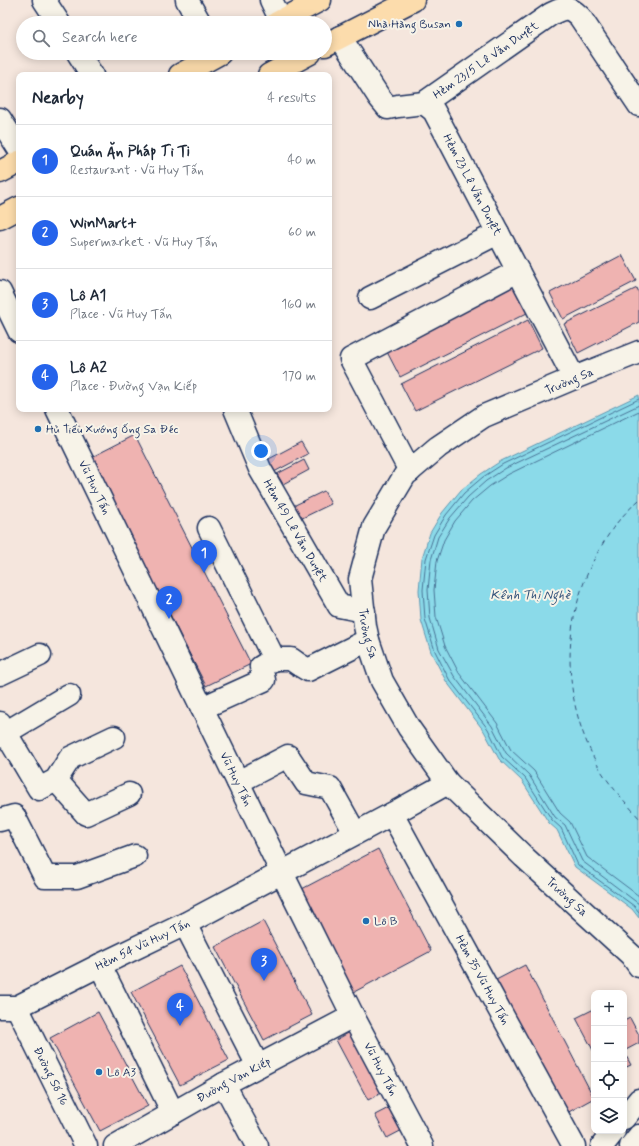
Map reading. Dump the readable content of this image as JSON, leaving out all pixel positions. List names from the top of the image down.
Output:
{
  "streets": {
    "street": [
      "Hẻm 23/5 Lê Văn Duyệt",
      "Hẻm 23 Lê Văn Duyệt",
      "Trường Sa",
      "Vũ Huy Tấn",
      "Hẻm 49 Lê Văn Duyệt",
      "Hẻm 54 Vũ Huy Tấn",
      "Hẻm 35 Vũ Huy Tấn",
      "Đường Số 16",
      "Đường Vạn Kiếp"
    ]
  },
  "crossings": [
    ["Hẻm 23/5 Lê Văn Duyệt", "Hẻm 23 Lê Văn Duyệt"],
    ["Hẻm 23 Lê Văn Duyệt", "Trường Sa"],
    ["Trường Sa", "Hẻm 49 Lê Văn Duyệt"],
    ["Trường Sa", "Hẻm 54 Vũ Huy Tấn"],
    ["Vũ Huy Tấn", "Hẻm 54 Vũ Huy Tấn"],
    ["Vũ Huy Tấn", "Đường Vạn Kiếp"],
    ["Hẻm 54 Vũ Huy Tấn", "Hẻm 35 Vũ Huy Tấn"],
    ["Hẻm 54 Vũ Huy Tấn", "Đường Số 16"]
  ],
  "water": ["Kênh Thị Nghè"],
  "places": [
    "Nhà Hàng Busan",
    "Hủ Tiếu Xướng Ống Sa Đéc",
    "Lô B",
    "Lô A3"
  ],
  "page": {
    "search": "Search here",
    "heading": ["Nearby", "4 results"],
    "list": [
      {
        "mark": "1",
        "name": "Quán Ăn Pháp Ti Ti",
        "note": "Restaurant · Vũ Huy Tấn",
        "value": "40 m"
      },
      {
        "mark": "2",
        "name": "WinMart+",
        "note": "Supermarket · Vũ Huy Tấn",
        "value": "60 m"
      },
      {
        "mark": "3",
        "name": "Lô A1",
        "note": "Place · Vũ Huy Tấn",
        "value": "160 m"
      },
      {
        "mark": "4",
        "name": "Lô A2",
        "note": "Place · Đường Vạn Kiếp",
        "value": "170 m"
      }
    ],
    "pins": [
      "1",
      "2",
      "3",
      "4"
    ],
    "map_buttons": ["+", "−"]
  }
}
